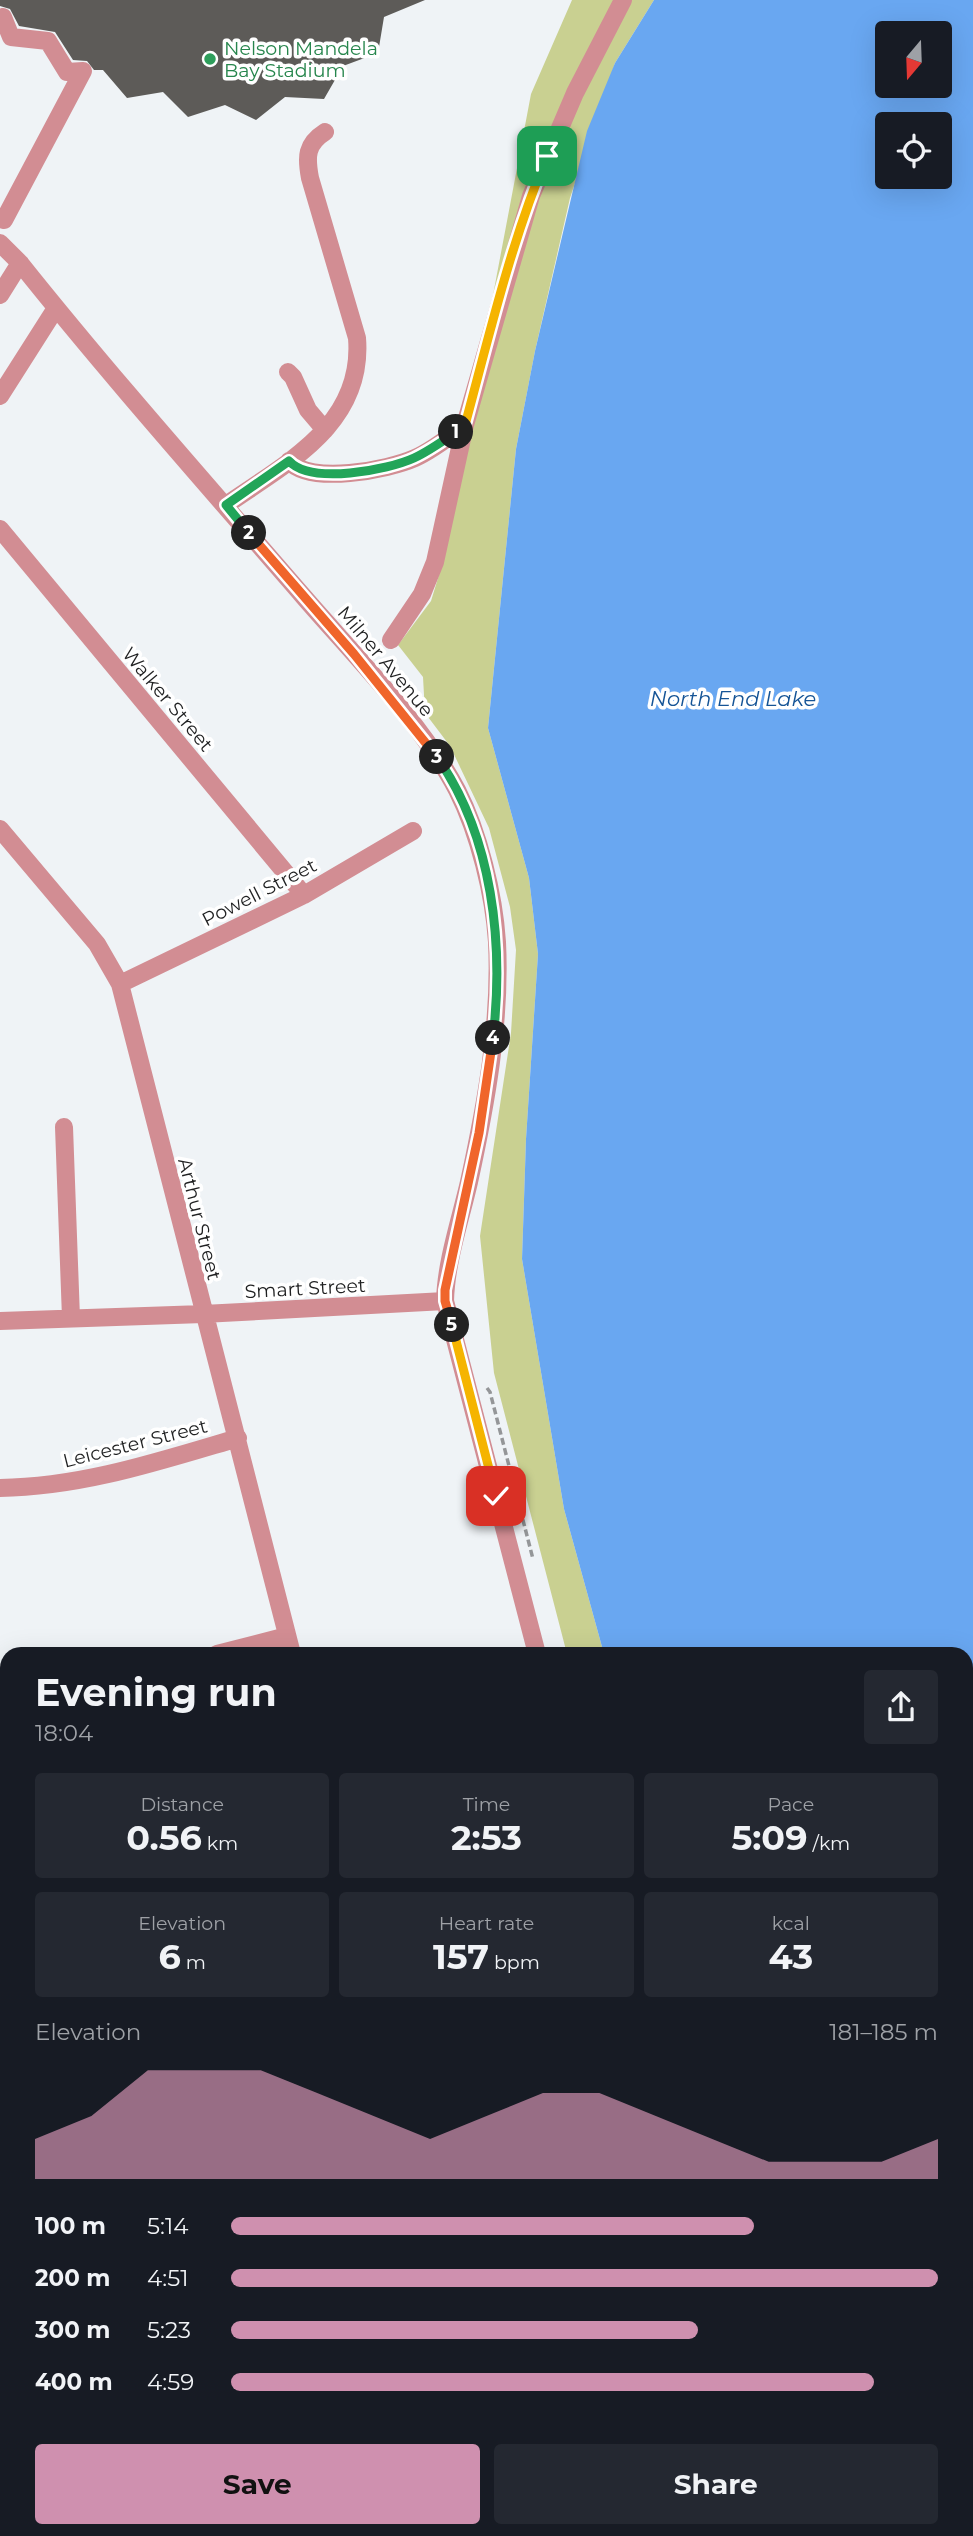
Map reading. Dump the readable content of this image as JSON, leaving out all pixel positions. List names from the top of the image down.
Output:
{
  "streets": {
    "street": [
      "Milner Avenue",
      "Walker Street",
      "Powell Street",
      "Arthur Street",
      "Smart Street",
      "Leicester Street"
    ]
  },
  "crossings": [
    ["Milner Avenue", "Smart Street"],
    ["Walker Street", "Powell Street"],
    ["Powell Street", "Arthur Street"],
    ["Arthur Street", "Smart Street"],
    ["Arthur Street", "Leicester Street"]
  ],
  "water": ["North End Lake"],
  "places": ["Nelson Mandela Bay Stadium"],
  "north": "bottom",
  "page": {
    "pins": [
      "1",
      "2",
      "3",
      "4",
      "5"
    ],
    "heading": ["Evening run", "18:04"],
    "stats": [
      ["Distance", "0.56 km"],
      ["Time", "2:53"],
      ["Pace", "5:09 /km"],
      ["Elevation", "6 m"],
      ["Heart rate", "157 bpm"],
      ["kcal", "43"]
    ],
    "chart": ["Elevation", "181–185 m"],
    "list": [
      {
        "name": "100 m",
        "note": "5:14"
      },
      {
        "name": "200 m",
        "note": "4:51"
      },
      {
        "name": "300 m",
        "note": "5:23"
      },
      {
        "name": "400 m",
        "note": "4:59"
      }
    ],
    "buttons": ["Save", "Share"]
  }
}
